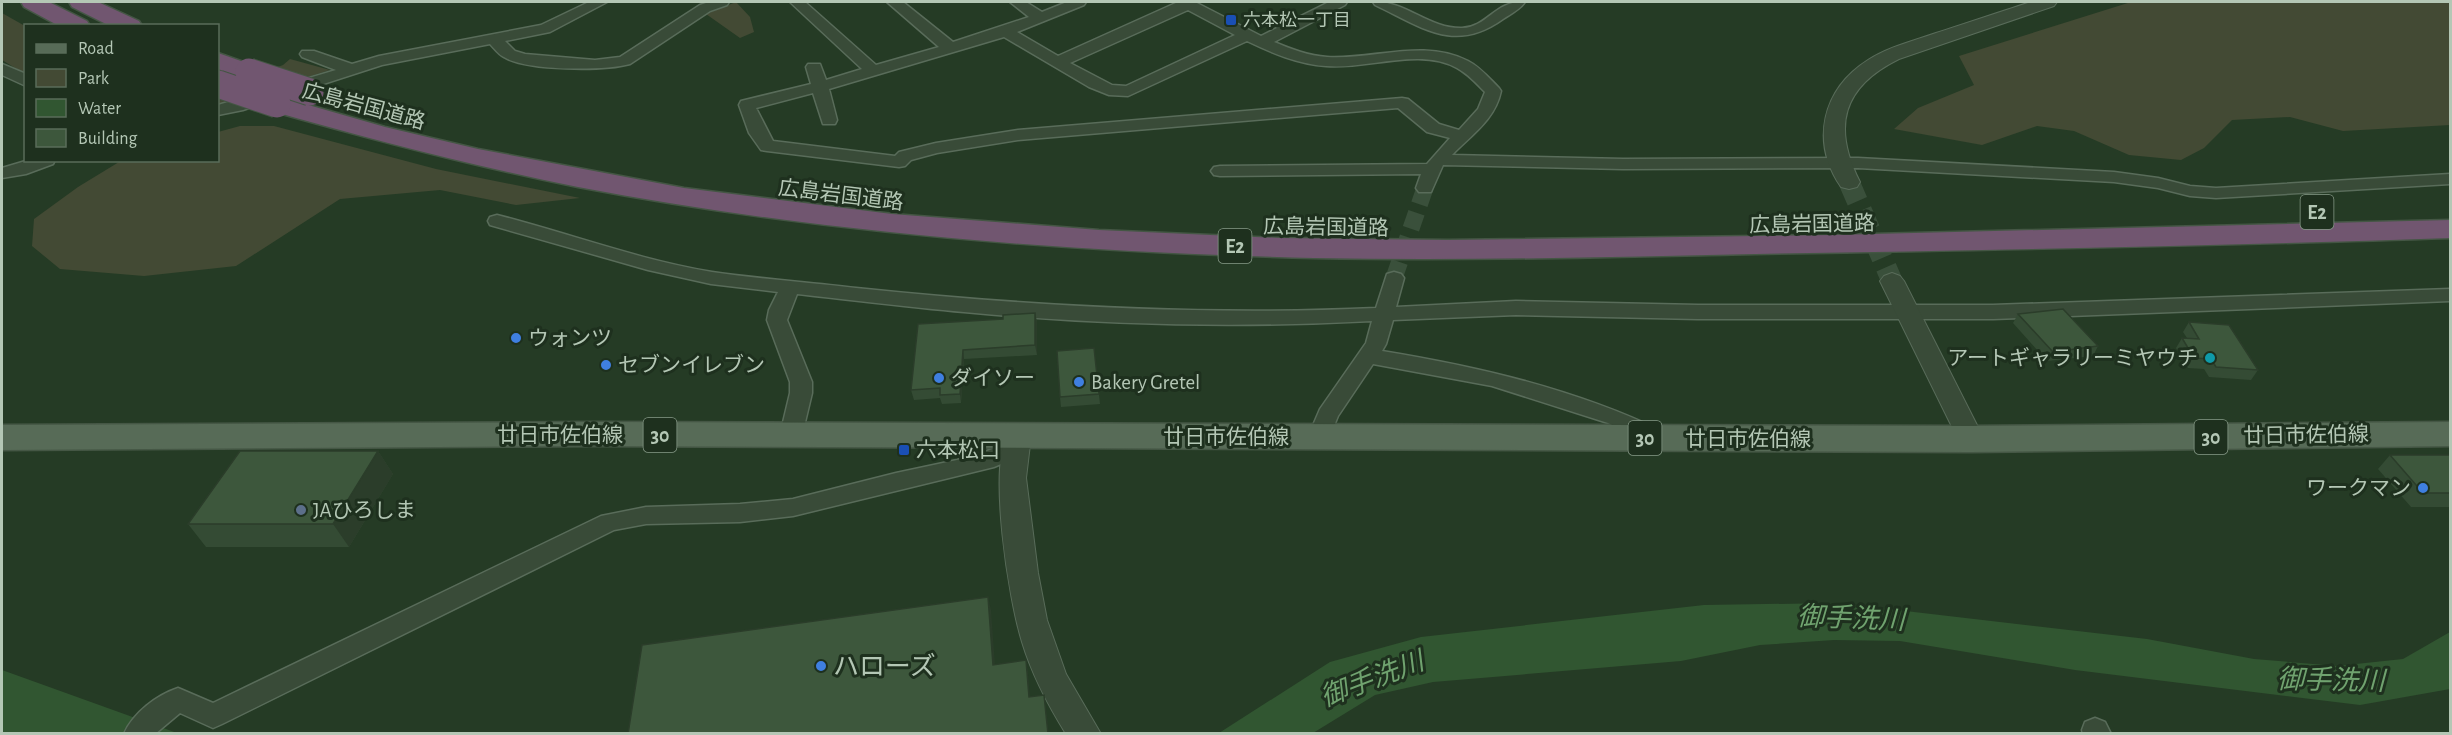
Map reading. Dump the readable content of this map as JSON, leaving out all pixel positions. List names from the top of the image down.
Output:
{
  "streets": {
    "highway": ["広島岩国道路", "E2"],
    "main road": ["廿日市佐伯線", "30"]
  },
  "water": ["御手洗川"],
  "places": {
    "transit": ["六本松一丁目", "六本松口"],
    "other": [
      "ウォンツ",
      "アートギャラリーミヤウチ",
      "セブンイレブン",
      "ダイソー",
      "Bakery Gretel",
      "ワークマン",
      "JAひろしま",
      "ハローズ"
    ]
  },
  "legend": [
    "Road",
    "Park",
    "Water",
    "Building"
  ]
}
